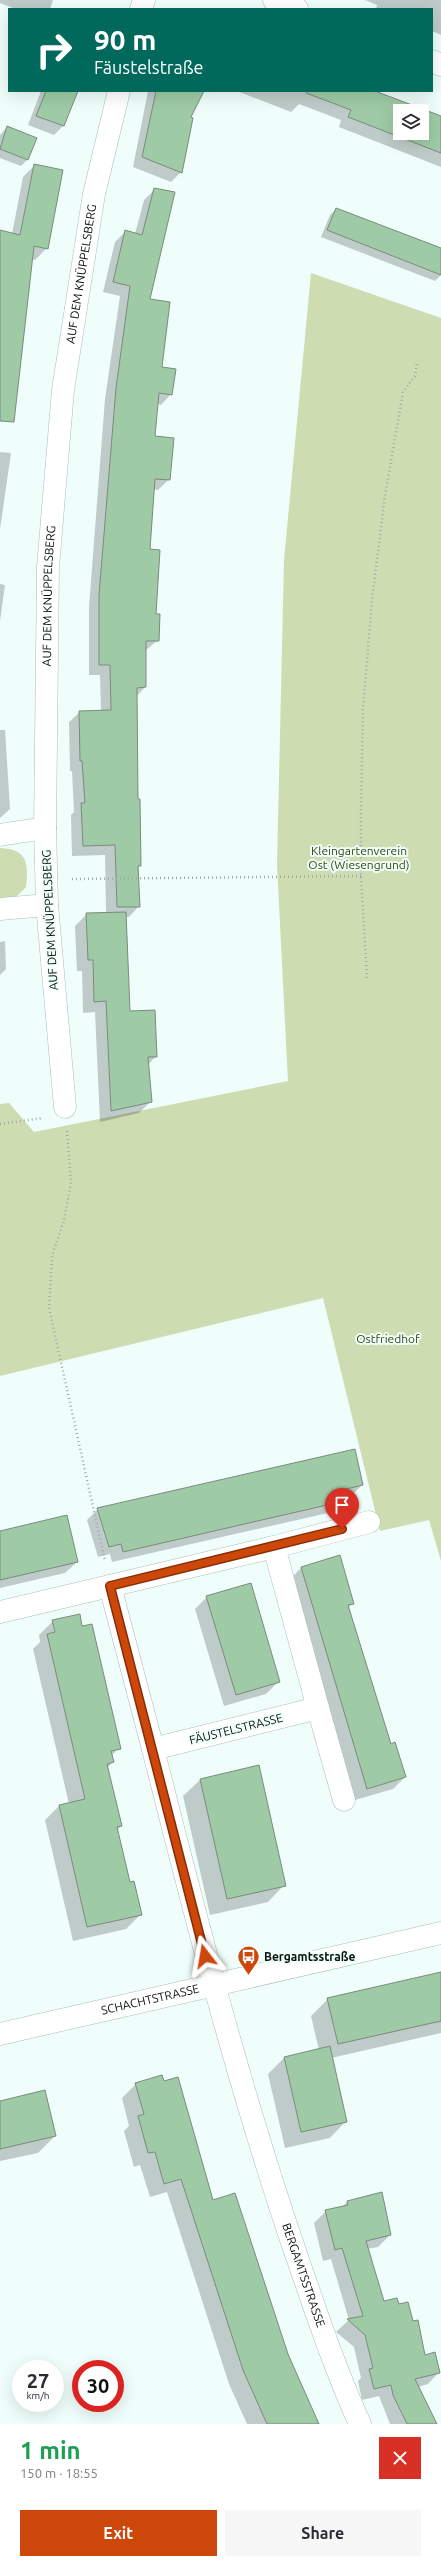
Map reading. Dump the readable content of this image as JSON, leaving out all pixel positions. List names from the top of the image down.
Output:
{
  "streets": {
    "street": [
      "AUF DEM KNÜPPELSBERG",
      "FÄUSTELSTRASSE",
      "SCHACHTSTRASSE",
      "BERGAMTSSTRASSE"
    ]
  },
  "crossings": [
    ["SCHACHTSTRASSE", "BERGAMTSSTRASSE"]
  ],
  "parks": ["Kleingartenverein Ost (Wiesengrund)", "Ostfriedhof"],
  "places": {
    "bus stop": ["Bergamtsstraße"]
  },
  "page": {
    "turn": ["90 m", "Fäustelstraße"],
    "speed": "27 km/h",
    "limit": "30",
    "heading": ["1 min", "150 m · 18:55"],
    "buttons": ["Exit", "Share"]
  }
}
